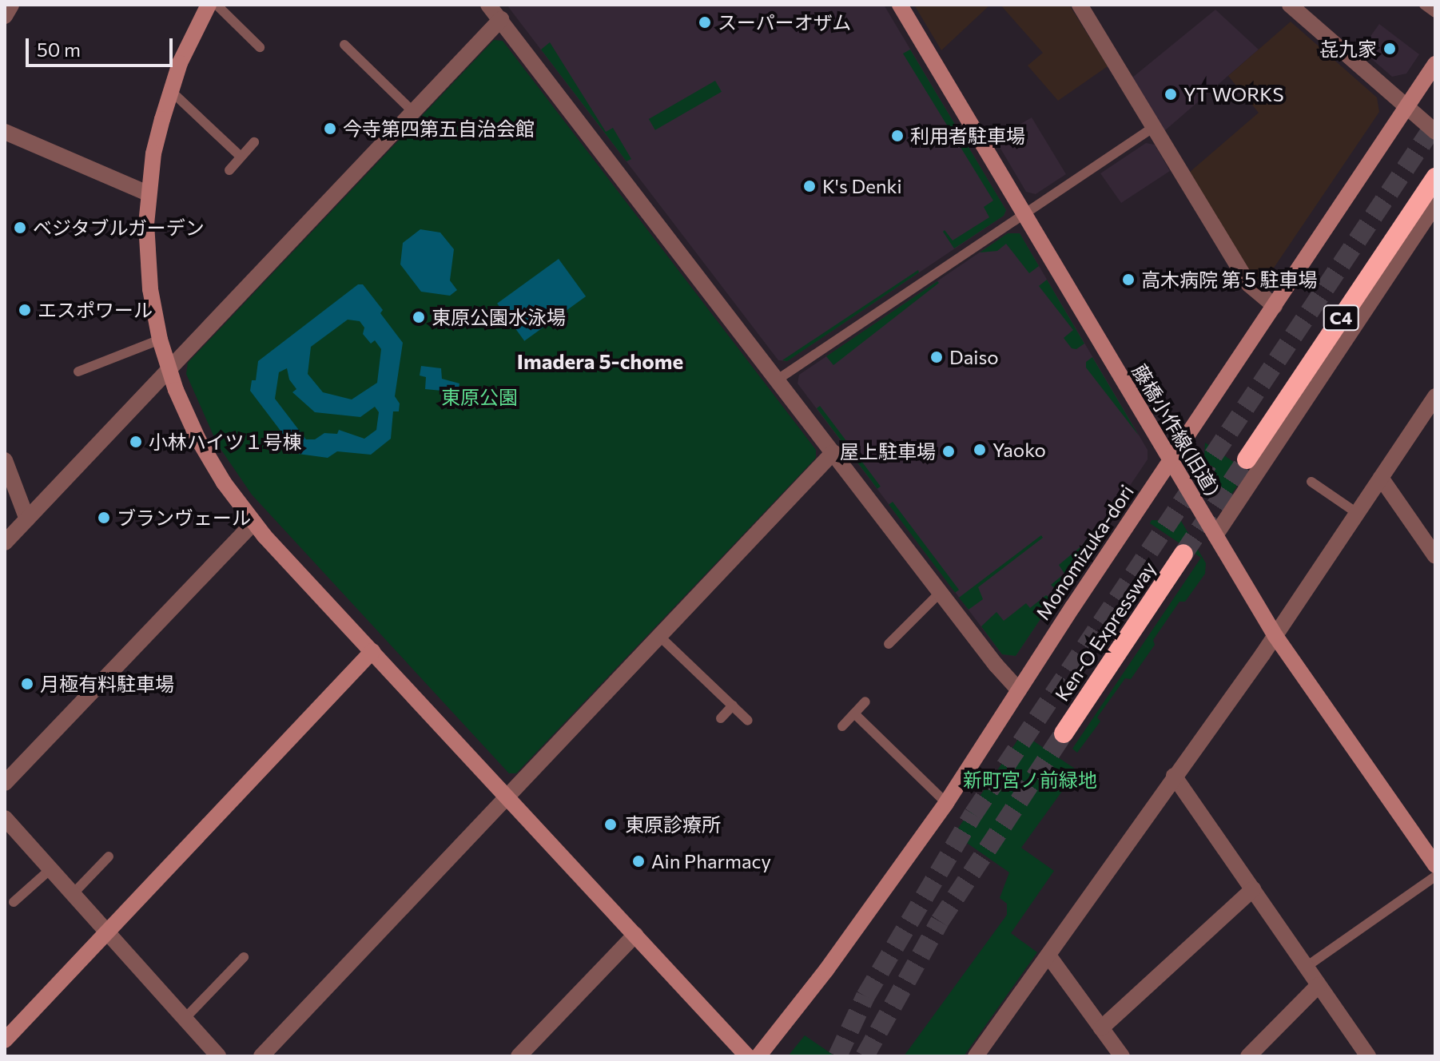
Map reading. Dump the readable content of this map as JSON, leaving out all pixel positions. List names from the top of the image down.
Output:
{
  "streets": {
    "highway": ["C4", "Ken-O Expressway"],
    "street": ["藤橋小作線(旧道)", "Monomizuka-dori"]
  },
  "crossings": [
    ["藤橋小作線(旧道)", "Monomizuka-dori"]
  ],
  "districts": ["Imadera 5-chome"],
  "parks": ["東原公園", "新町宮ノ前緑地"],
  "places": [
    "スーパーオザム",
    "㐂九家",
    "YT WORKS",
    "今寺第四第五自治会館",
    "利用者駐車場",
    "K's Denki",
    "ベジタブルガーデン",
    "高木病院 第５駐車場",
    "エスポワール",
    "東原公園水泳場",
    "Daiso",
    "小林ハイツ１号棟",
    "Yaoko",
    "屋上駐車場",
    "ブランヴェール",
    "月極有料駐車場",
    "東原診療所",
    "Ain Pharmacy"
  ],
  "scale_bar": "50 m"
}
